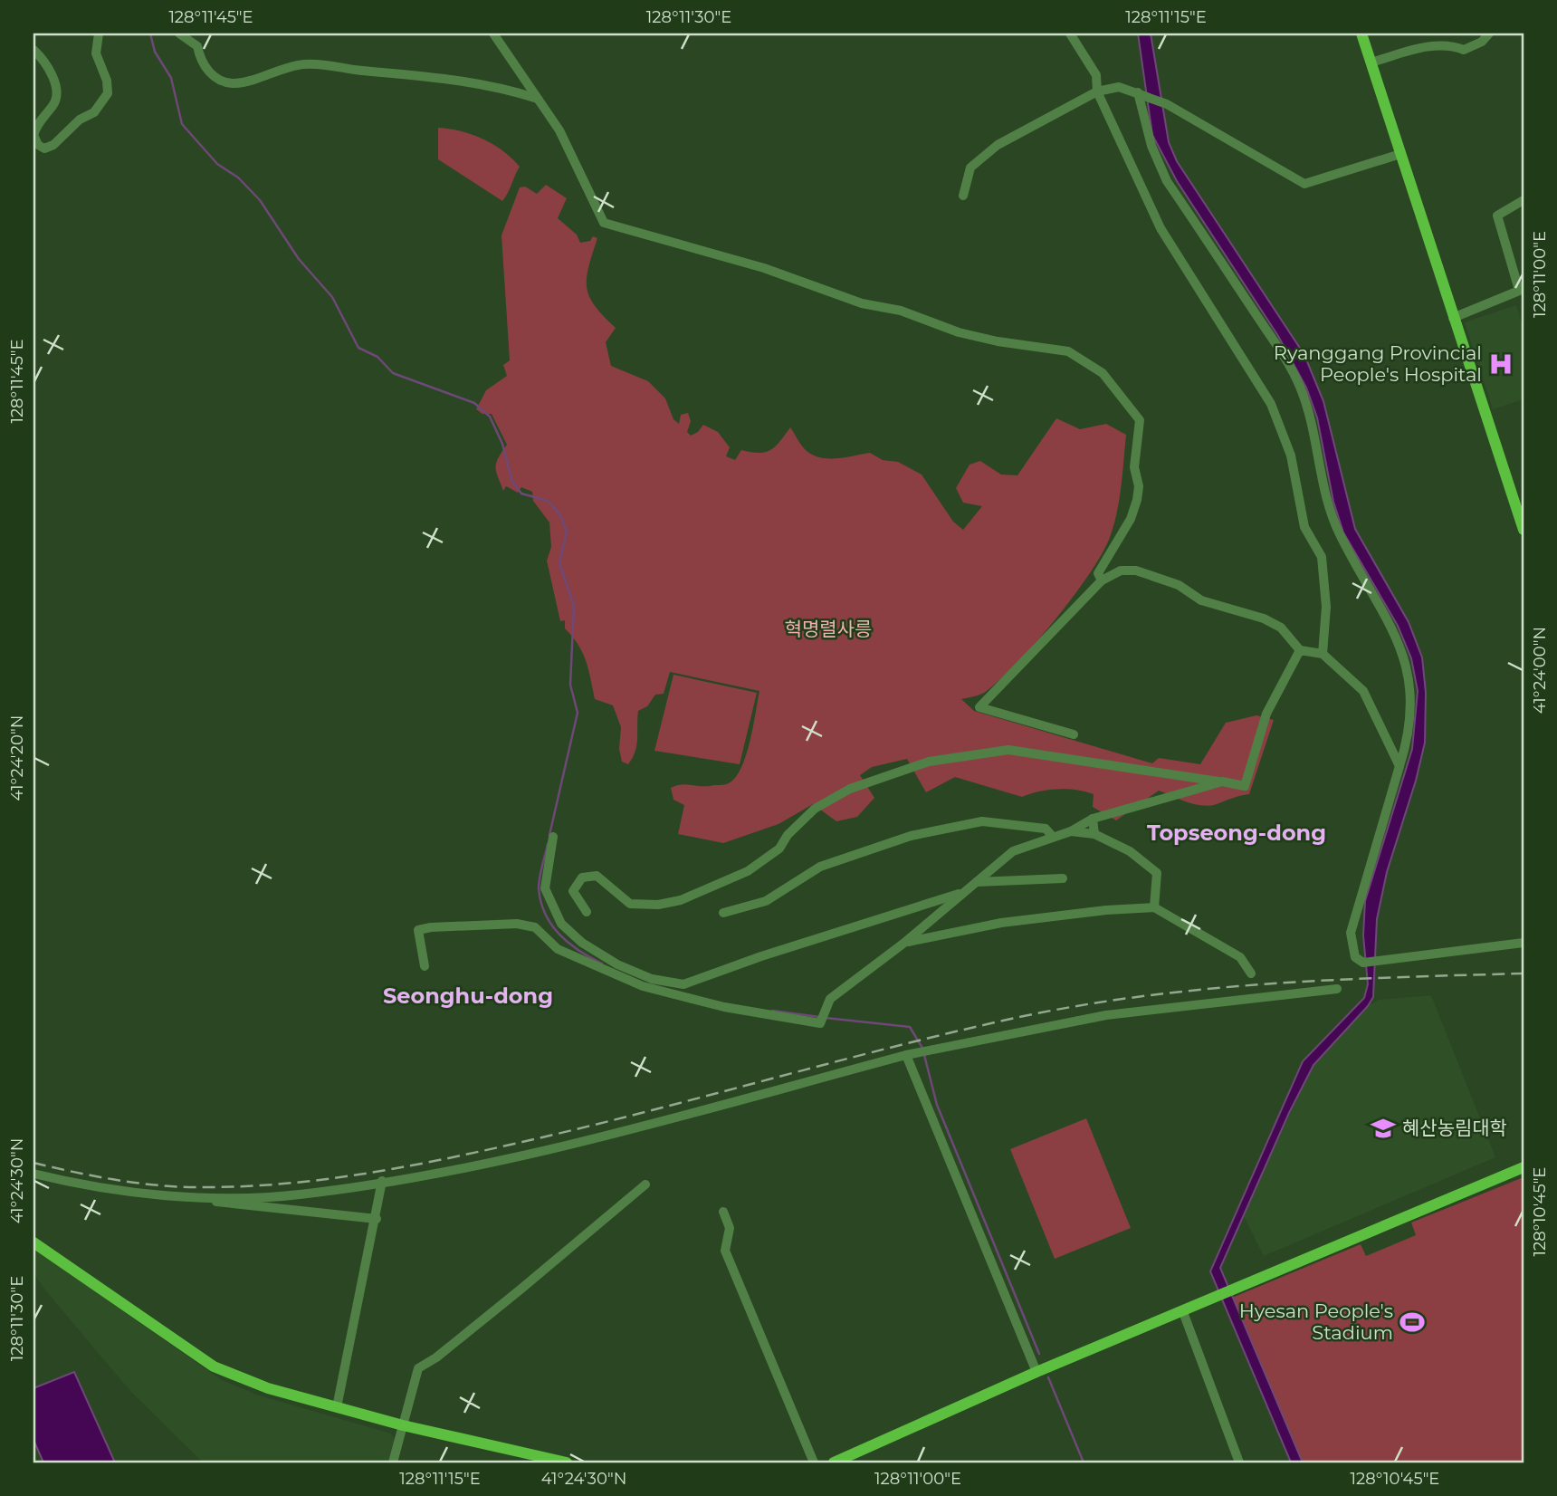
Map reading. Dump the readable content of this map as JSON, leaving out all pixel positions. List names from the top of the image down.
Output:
{
  "districts": ["Topseong-dong", "Seonghu-dong"],
  "parks": ["혁명렬사릉"],
  "places": {
    "hospital": ["Ryanggang Provincial People's Hospital"],
    "school or university": ["혜산농림대학"],
    "sports": ["Hyesan People's Stadium"]
  },
  "coordinates": [
    "128°11'45\"E",
    "128°11'30\"E",
    "128°11'15\"E",
    "128°11'00\"E",
    "41°24'00\"N",
    "41°24'20\"N",
    "41°24'30\"N",
    "128°10'45\"E"
  ]
}
